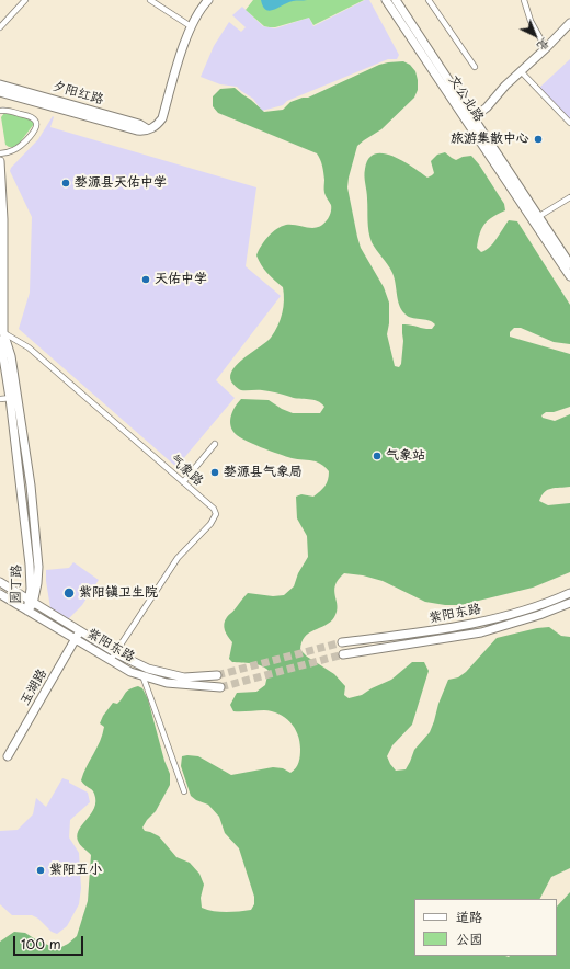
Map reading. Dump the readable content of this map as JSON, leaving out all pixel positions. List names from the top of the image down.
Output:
{
  "streets": {
    "main road": [
      "夕阳红路",
      "文公北路",
      "园丁路",
      "紫阳东路",
      "玉湖路"
    ],
    "street": ["气象路"]
  },
  "crossings": [
    ["气象路", "园丁路"],
    ["气象路", "紫阳东路"],
    ["园丁路", "紫阳东路"],
    ["紫阳东路", "玉湖路"]
  ],
  "places": [
    "旅游集散中心",
    "婺源县天佑中学",
    "天佑中学",
    "气象站",
    "婺源县气象局",
    "紫阳镇卫生院",
    "紫阳五小"
  ],
  "legend": ["道路", "公园"],
  "scale_bar": "100 m",
  "north": "bottom right"
}
